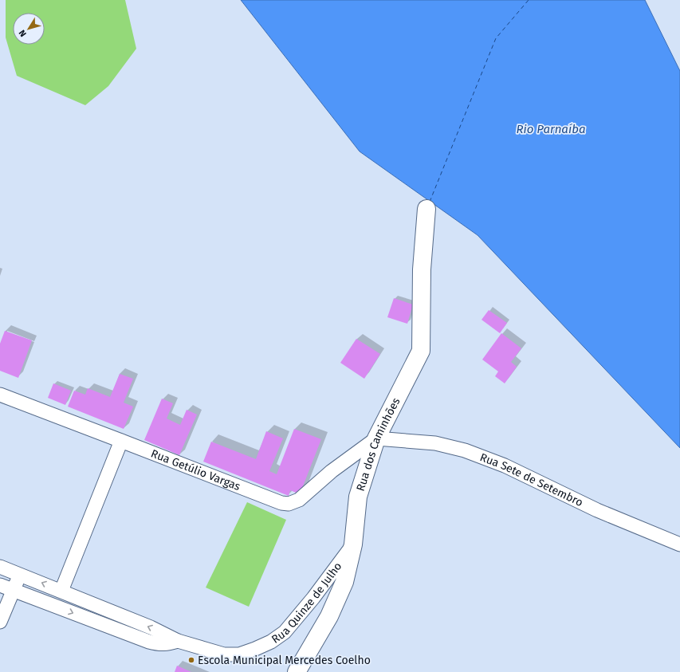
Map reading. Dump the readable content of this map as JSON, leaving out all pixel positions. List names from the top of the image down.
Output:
{
  "streets": {
    "street": [
      "Rua dos Caminhões",
      "Rua Getúlio Vargas",
      "Rua Sete de Setembro",
      "Rua Quinze de Julho"
    ]
  },
  "crossings": [
    ["Rua dos Caminhões", "Rua Getúlio Vargas"],
    ["Rua dos Caminhões", "Rua Sete de Setembro"],
    ["Rua dos Caminhões", "Rua Quinze de Julho"],
    ["Rua Getúlio Vargas", "Rua Sete de Setembro"]
  ],
  "water": ["Rio Parnaíba"],
  "places": ["Escola Municipal Mercedes Coelho"],
  "north": "bottom left"
}
